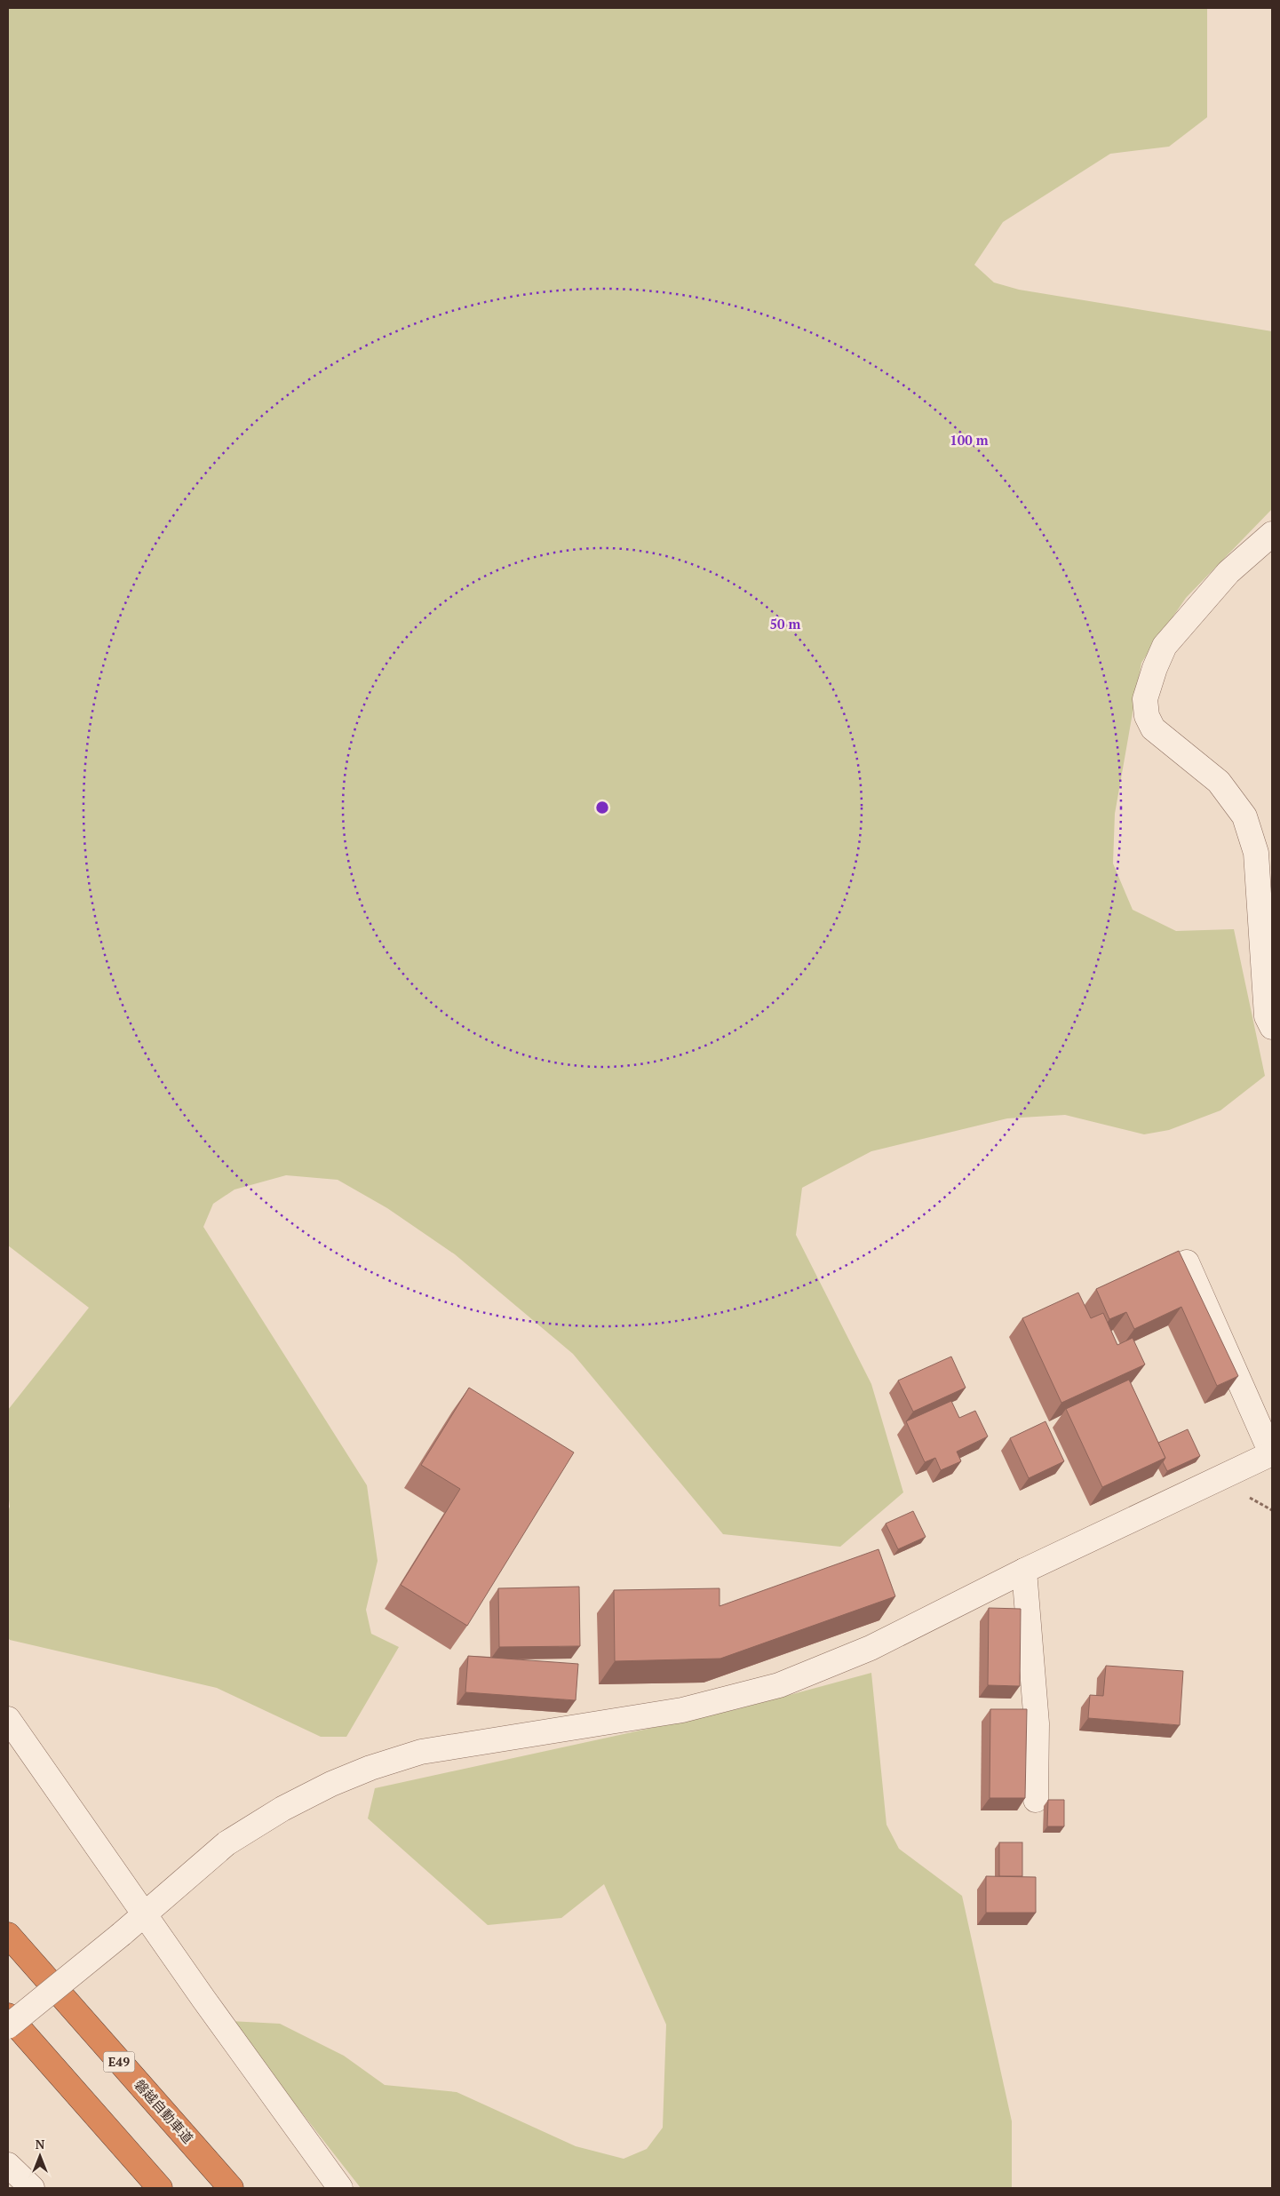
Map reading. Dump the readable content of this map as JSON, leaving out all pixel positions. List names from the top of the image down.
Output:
{
  "streets": {
    "highway": ["E49", "磐越自動車道"]
  },
  "north": "top",
  "rings": ["100 m", "50 m"]
}
